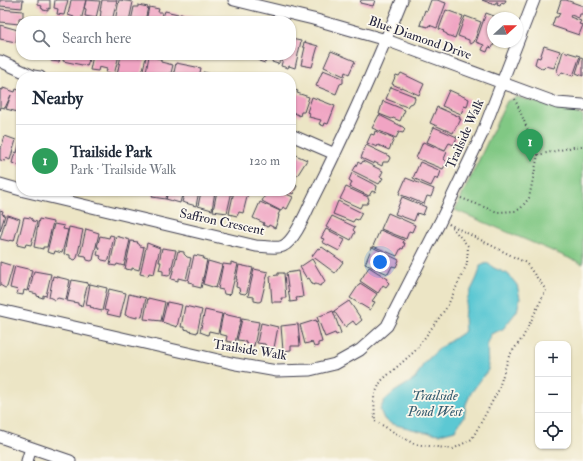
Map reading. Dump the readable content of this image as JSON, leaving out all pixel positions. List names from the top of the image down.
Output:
{
  "streets": {
    "street": ["Blue Diamond Drive", "Trailside Walk", "Saffron Crescent"]
  },
  "crossings": [
    ["Blue Diamond Drive", "Trailside Walk"],
    ["Blue Diamond Drive", "Saffron Crescent"]
  ],
  "water": ["Trailside Pond West"],
  "north": "right",
  "page": {
    "search": "Search here",
    "heading": "Nearby",
    "list": [
      {
        "mark": "1",
        "name": "Trailside Park",
        "note": "Park · Trailside Walk",
        "value": "120 m"
      }
    ],
    "pins": "1",
    "map_buttons": ["+", "−"]
  }
}
